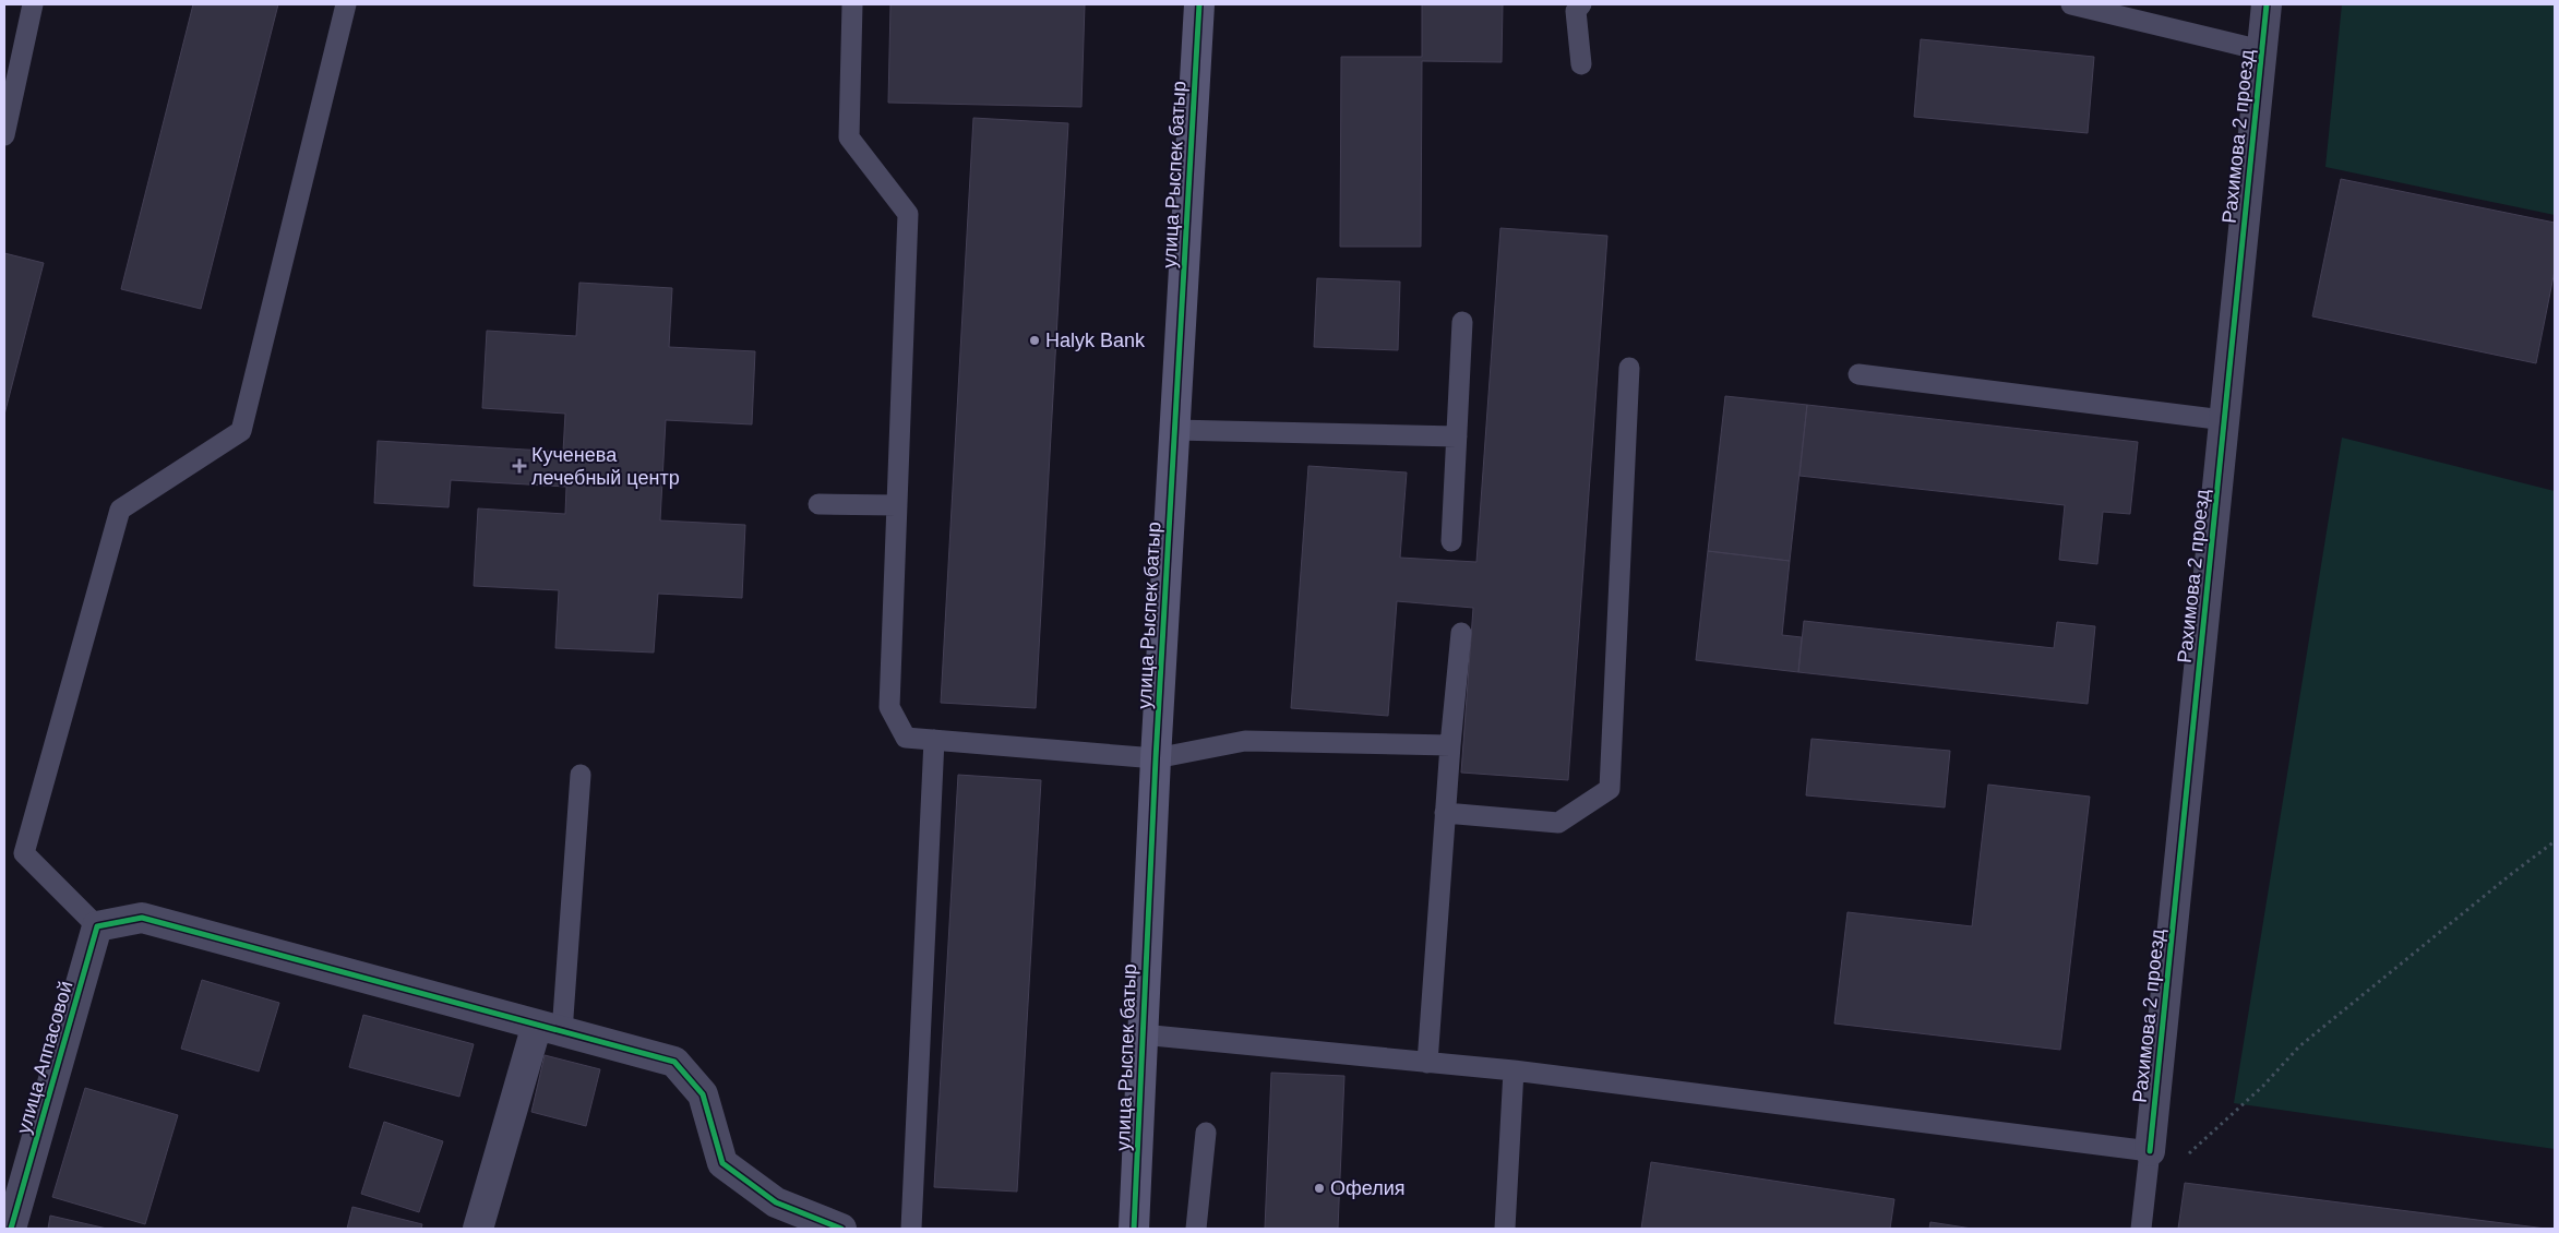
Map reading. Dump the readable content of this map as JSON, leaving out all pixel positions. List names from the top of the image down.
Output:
{
  "streets": {
    "street": ["Рахимова 2 проезд", "улица Рыспек батыр", "улица Аппасовой"]
  },
  "places": {
    "other": ["Halyk Bank", "Офелия"],
    "health": ["Кученева лечебный центр"]
  }
}
